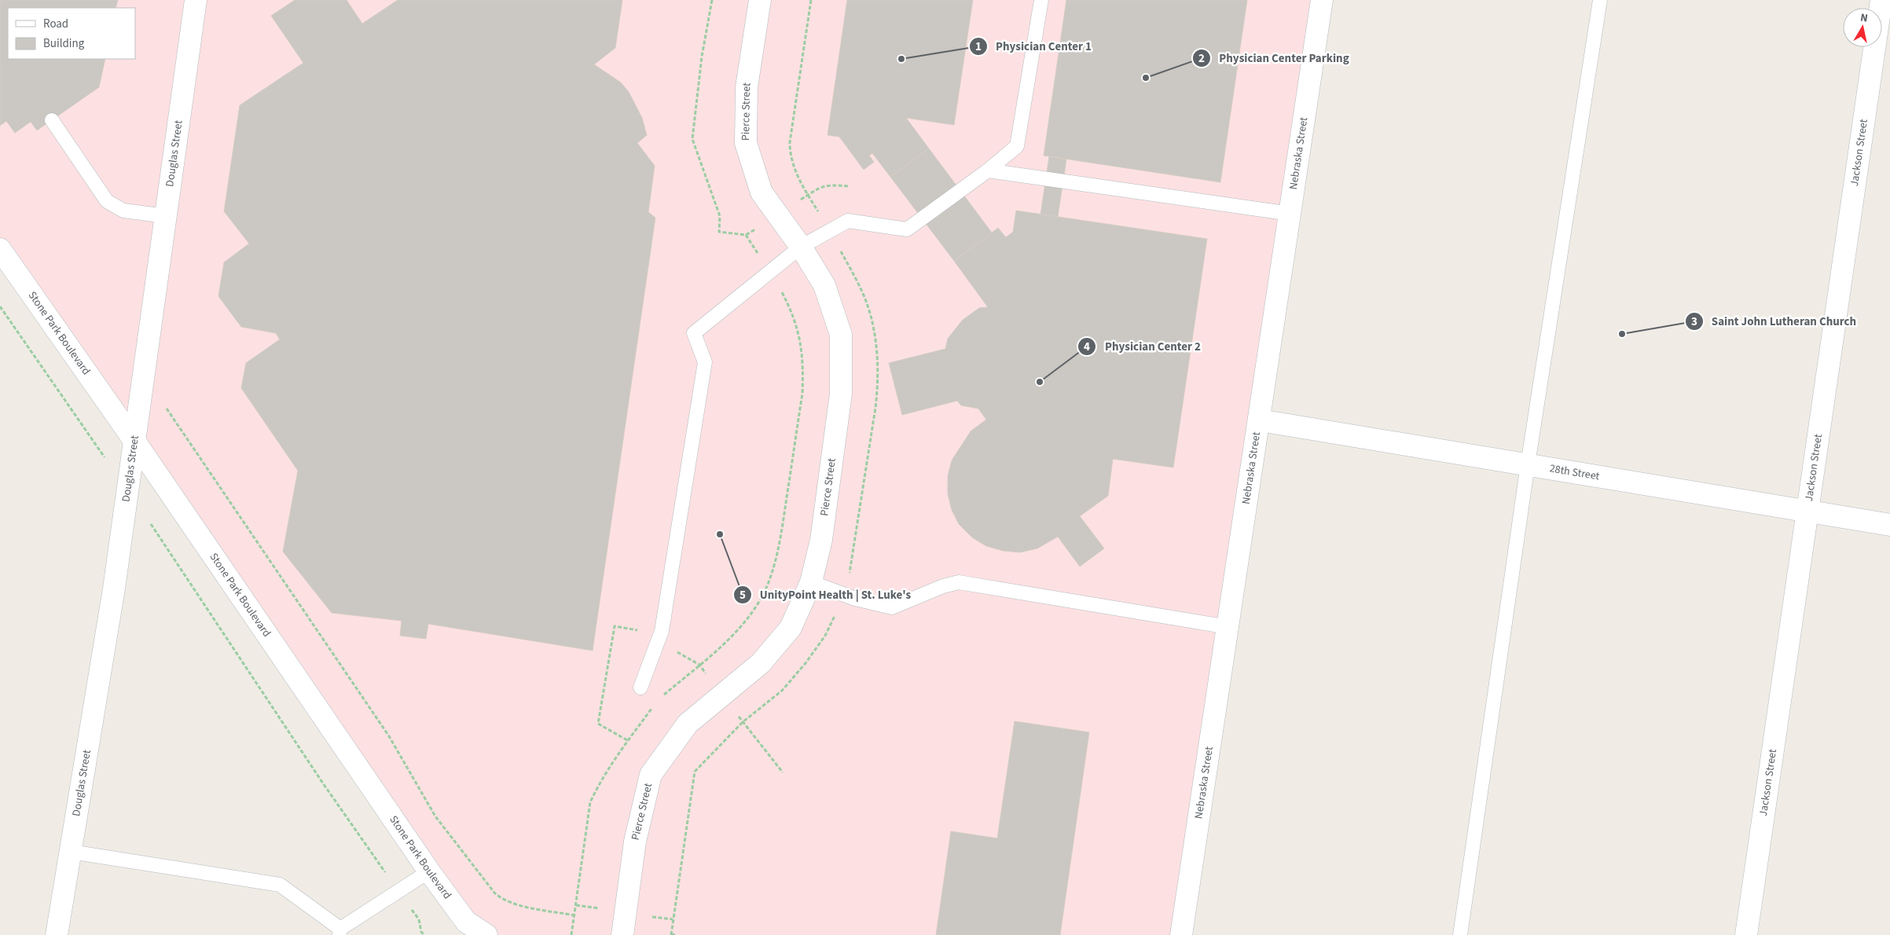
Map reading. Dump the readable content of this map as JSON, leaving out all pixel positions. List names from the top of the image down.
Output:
{
  "streets": {
    "street": [
      "Pierce Street",
      "Jackson Street",
      "Douglas Street",
      "Nebraska Street",
      "Stone Park Boulevard",
      "28th Street"
    ]
  },
  "crossings": [
    ["Jackson Street", "28th Street"],
    ["Douglas Street", "Stone Park Boulevard"],
    ["Nebraska Street", "28th Street"]
  ],
  "places": [
    "Physician Center 1",
    "Physician Center Parking",
    "Saint John Lutheran Church",
    "Physician Center 2",
    "UnityPoint Health | St. Luke's"
  ],
  "legend": ["Road", "Building"],
  "north": "top"
}
